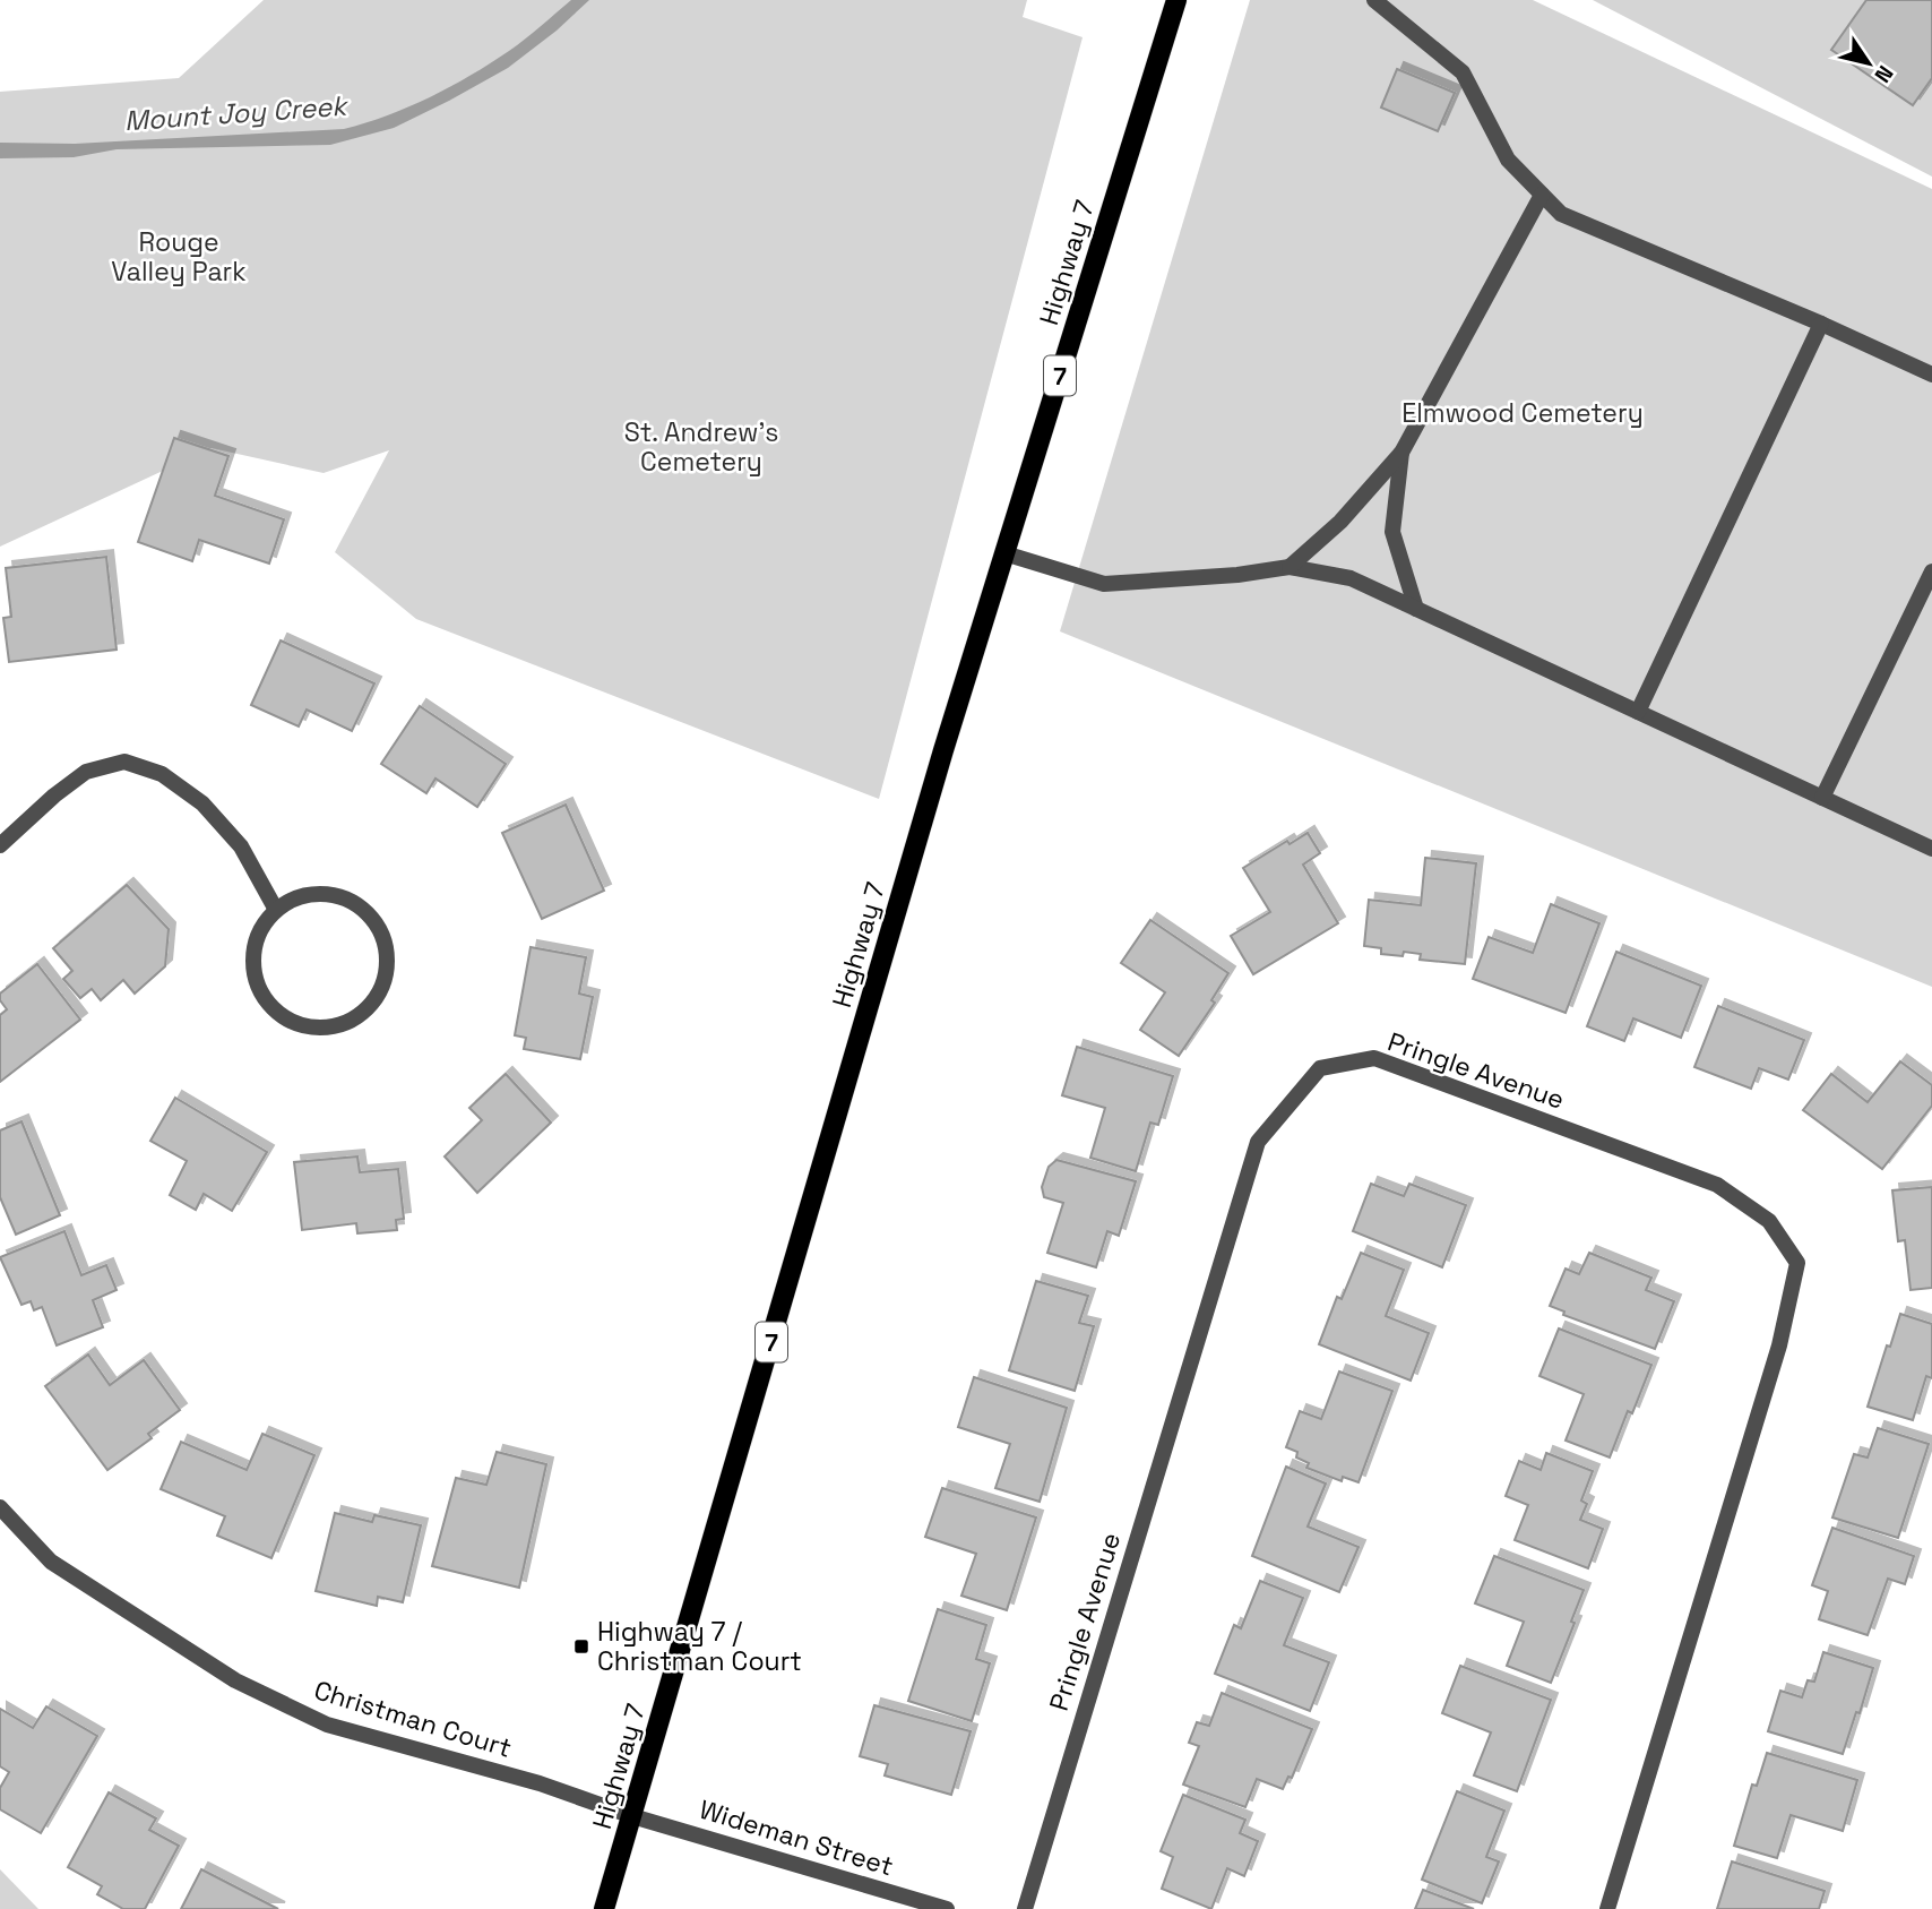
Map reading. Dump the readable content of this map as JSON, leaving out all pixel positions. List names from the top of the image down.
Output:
{
  "streets": {
    "main road": ["Highway 7", "7"],
    "street": ["Pringle Avenue", "Christman Court", "Wideman Street"]
  },
  "crossings": [
    ["Highway 7", "Christman Court"],
    ["Highway 7", "Wideman Street"],
    ["Christman Court", "Wideman Street"]
  ],
  "water": ["Mount Joy Creek"],
  "parks": ["Rouge Valley Park", "Elmwood Cemetery", "St. Andrew's Cemetery"],
  "places": {
    "transit": ["Highway 7 / Christman Court"]
  },
  "north": "bottom right"
}
